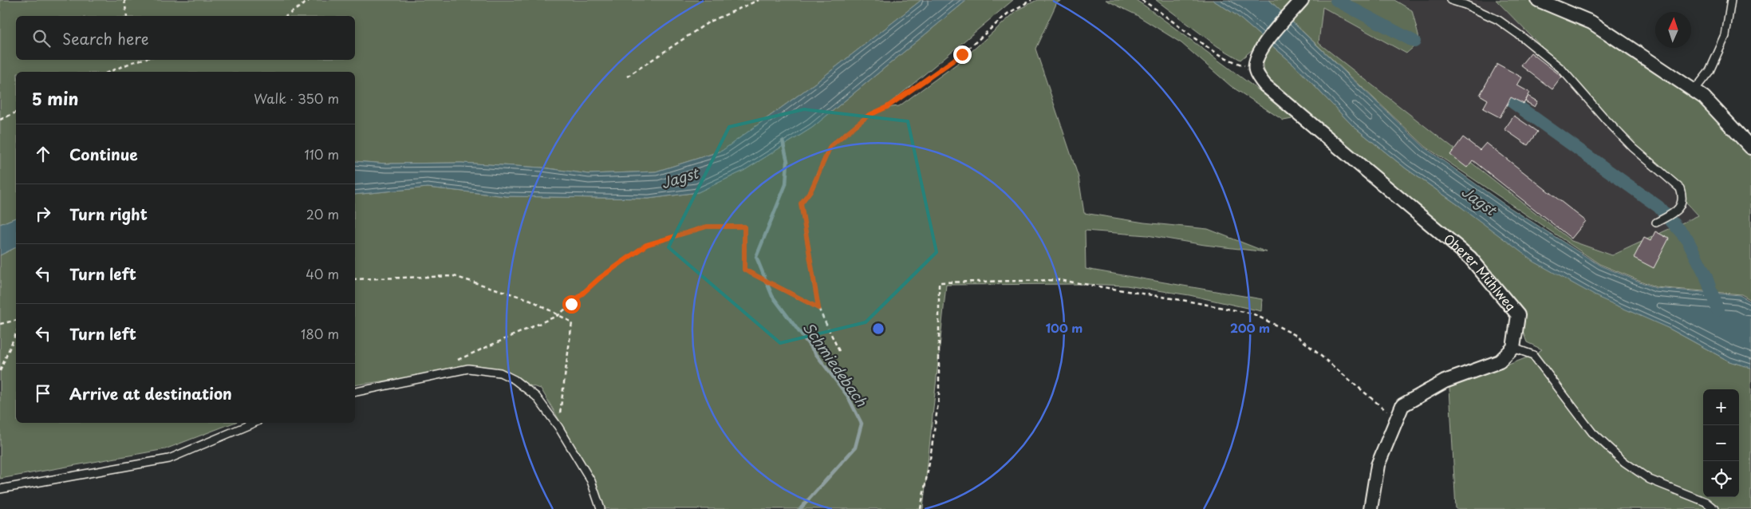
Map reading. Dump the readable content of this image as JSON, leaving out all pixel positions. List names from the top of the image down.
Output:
{
  "streets": {
    "street": ["Oberer Mühlweg"]
  },
  "water": ["Jagst", "Schmiedebach"],
  "north": "top",
  "page": {
    "search": "Search here",
    "heading": ["5 min", "Walk · 350 m"],
    "list": [
      ["Continue", "110 m"],
      ["Turn right", "20 m"],
      ["Turn left", "40 m"],
      ["Turn left", "180 m"],
      "Arrive at destination"
    ],
    "map_buttons": ["+", "−"]
  },
  "rings": ["100 m", "200 m"]
}
